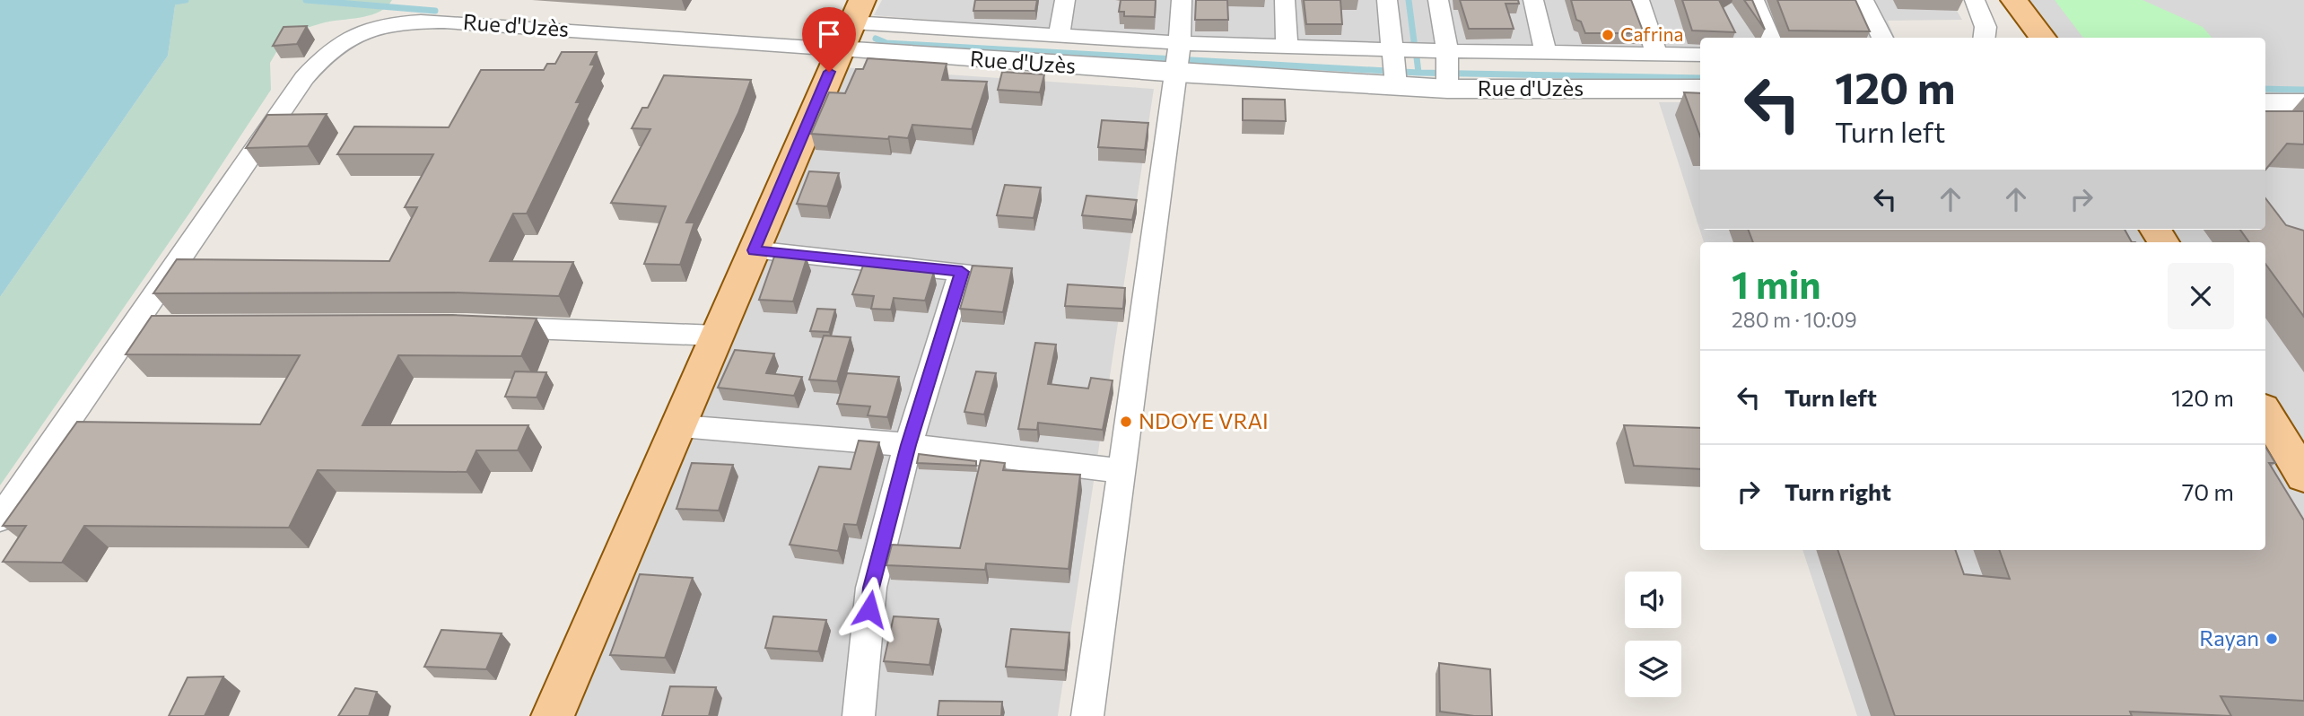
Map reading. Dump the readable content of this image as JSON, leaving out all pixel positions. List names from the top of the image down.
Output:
{
  "streets": {
    "street": ["Rue d'Uzès"]
  },
  "places": ["Cafrina", "NDOYE VRAI", "Rayan"],
  "page": {
    "turn": ["120 m", "Turn left"],
    "heading": ["1 min", "280 m · 10:09"],
    "list": [
      {
        "name": "Turn left",
        "value": "120 m"
      },
      {
        "name": "Turn right",
        "value": "70 m"
      }
    ]
  }
}
